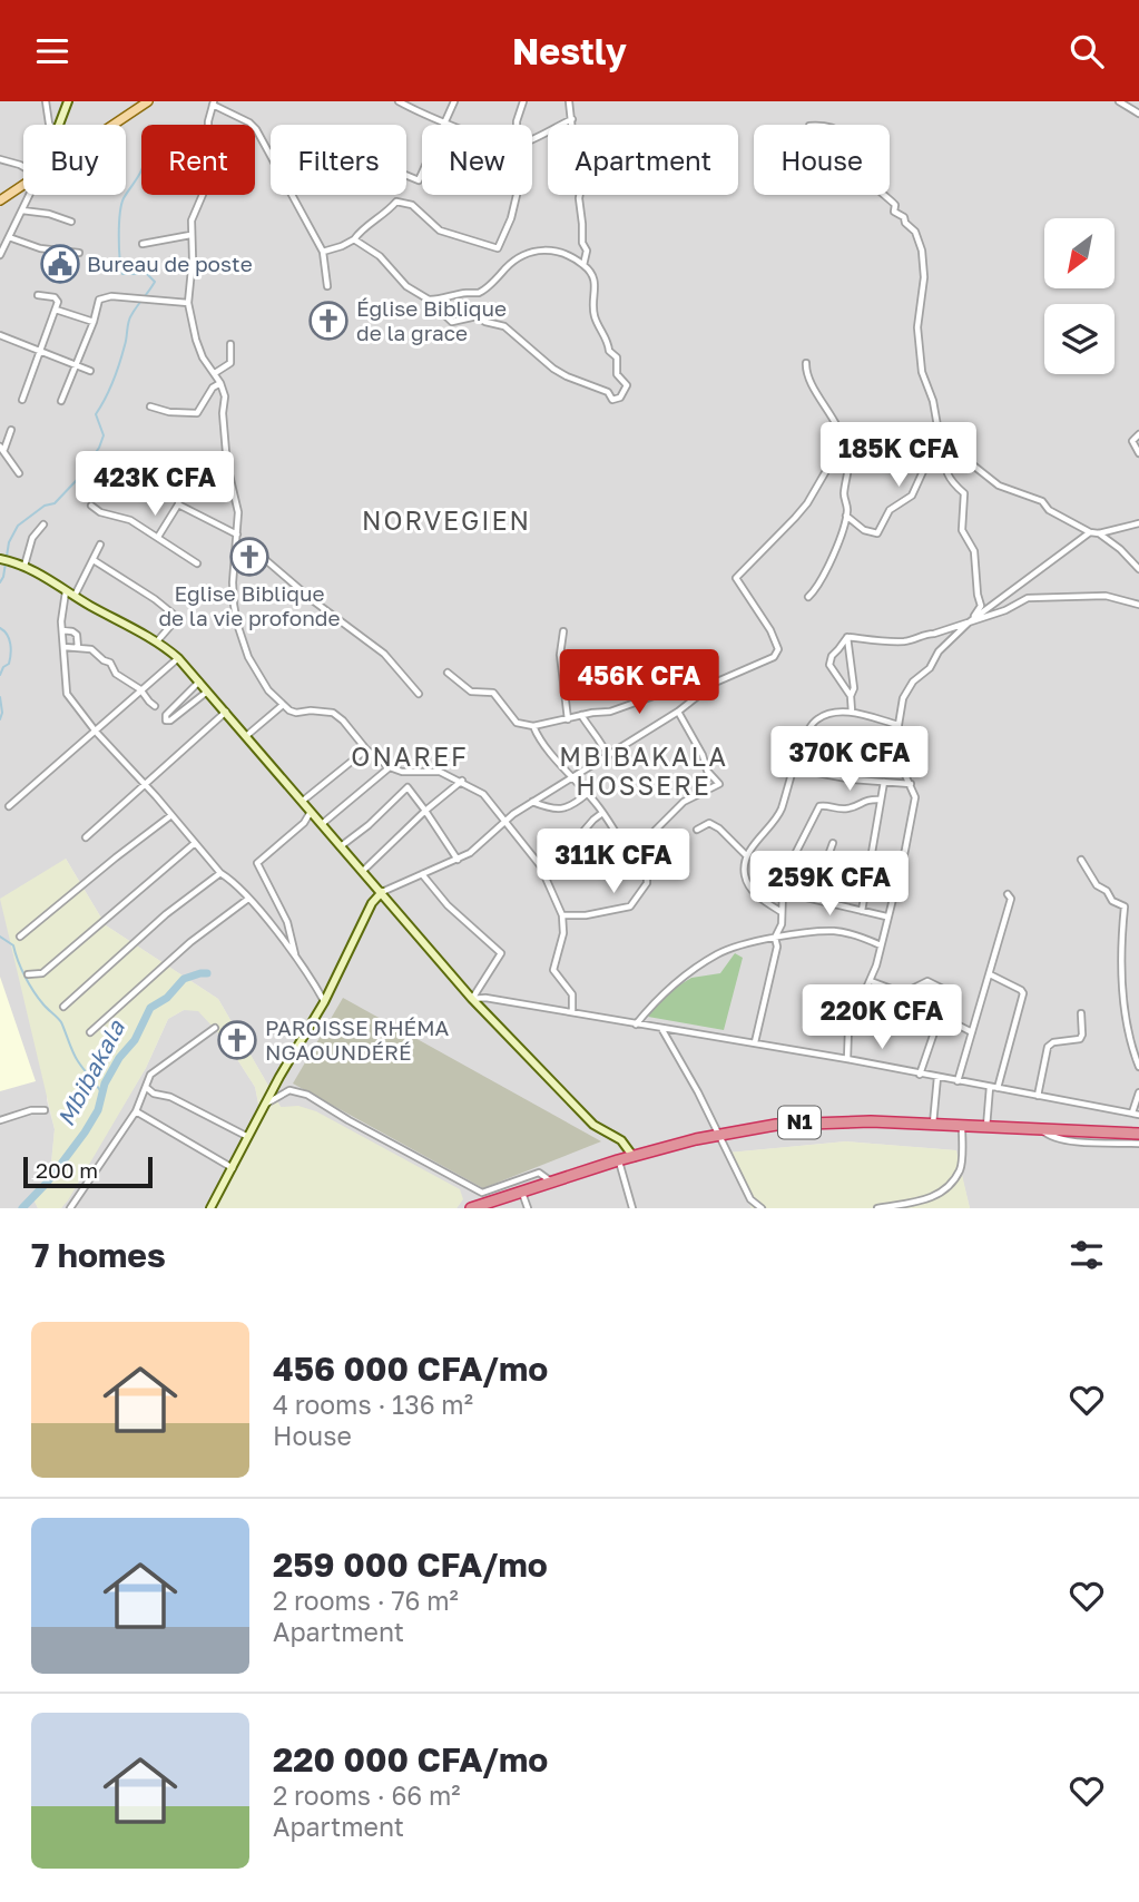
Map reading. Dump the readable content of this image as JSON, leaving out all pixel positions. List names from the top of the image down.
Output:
{
  "streets": {
    "highway": ["N1"]
  },
  "districts": ["NORVEGIEN", "ONAREF", "MBIBAKALA HOSSERE"],
  "water": ["Mbibakala"],
  "places": {
    "public building": ["Bureau de poste"],
    "church": ["Église Biblique de la grace", "Eglise Biblique de la vie profonde", "PAROISSE RHÉMA NGAOUNDÉRÉ"]
  },
  "scale_bar": "200 m",
  "north": "bottom left",
  "page": {
    "header": "Nestly",
    "chip": [
      "Buy",
      "Rent",
      "Filters",
      "New",
      "Apartment",
      "House"
    ],
    "price": [
      "185K CFA",
      "423K CFA",
      "456K CFA",
      "370K CFA",
      "311K CFA",
      "259K CFA",
      "220K CFA"
    ],
    "scale": "200 m",
    "heading": "7 homes",
    "list": [
      {
        "name": "456 000 CFA/mo",
        "note": "4 rooms · 136 m² · House"
      },
      {
        "name": "259 000 CFA/mo",
        "note": "2 rooms · 76 m² · Apartment"
      },
      {
        "name": "220 000 CFA/mo",
        "note": "2 rooms · 66 m² · Apartment"
      }
    ]
  }
}
